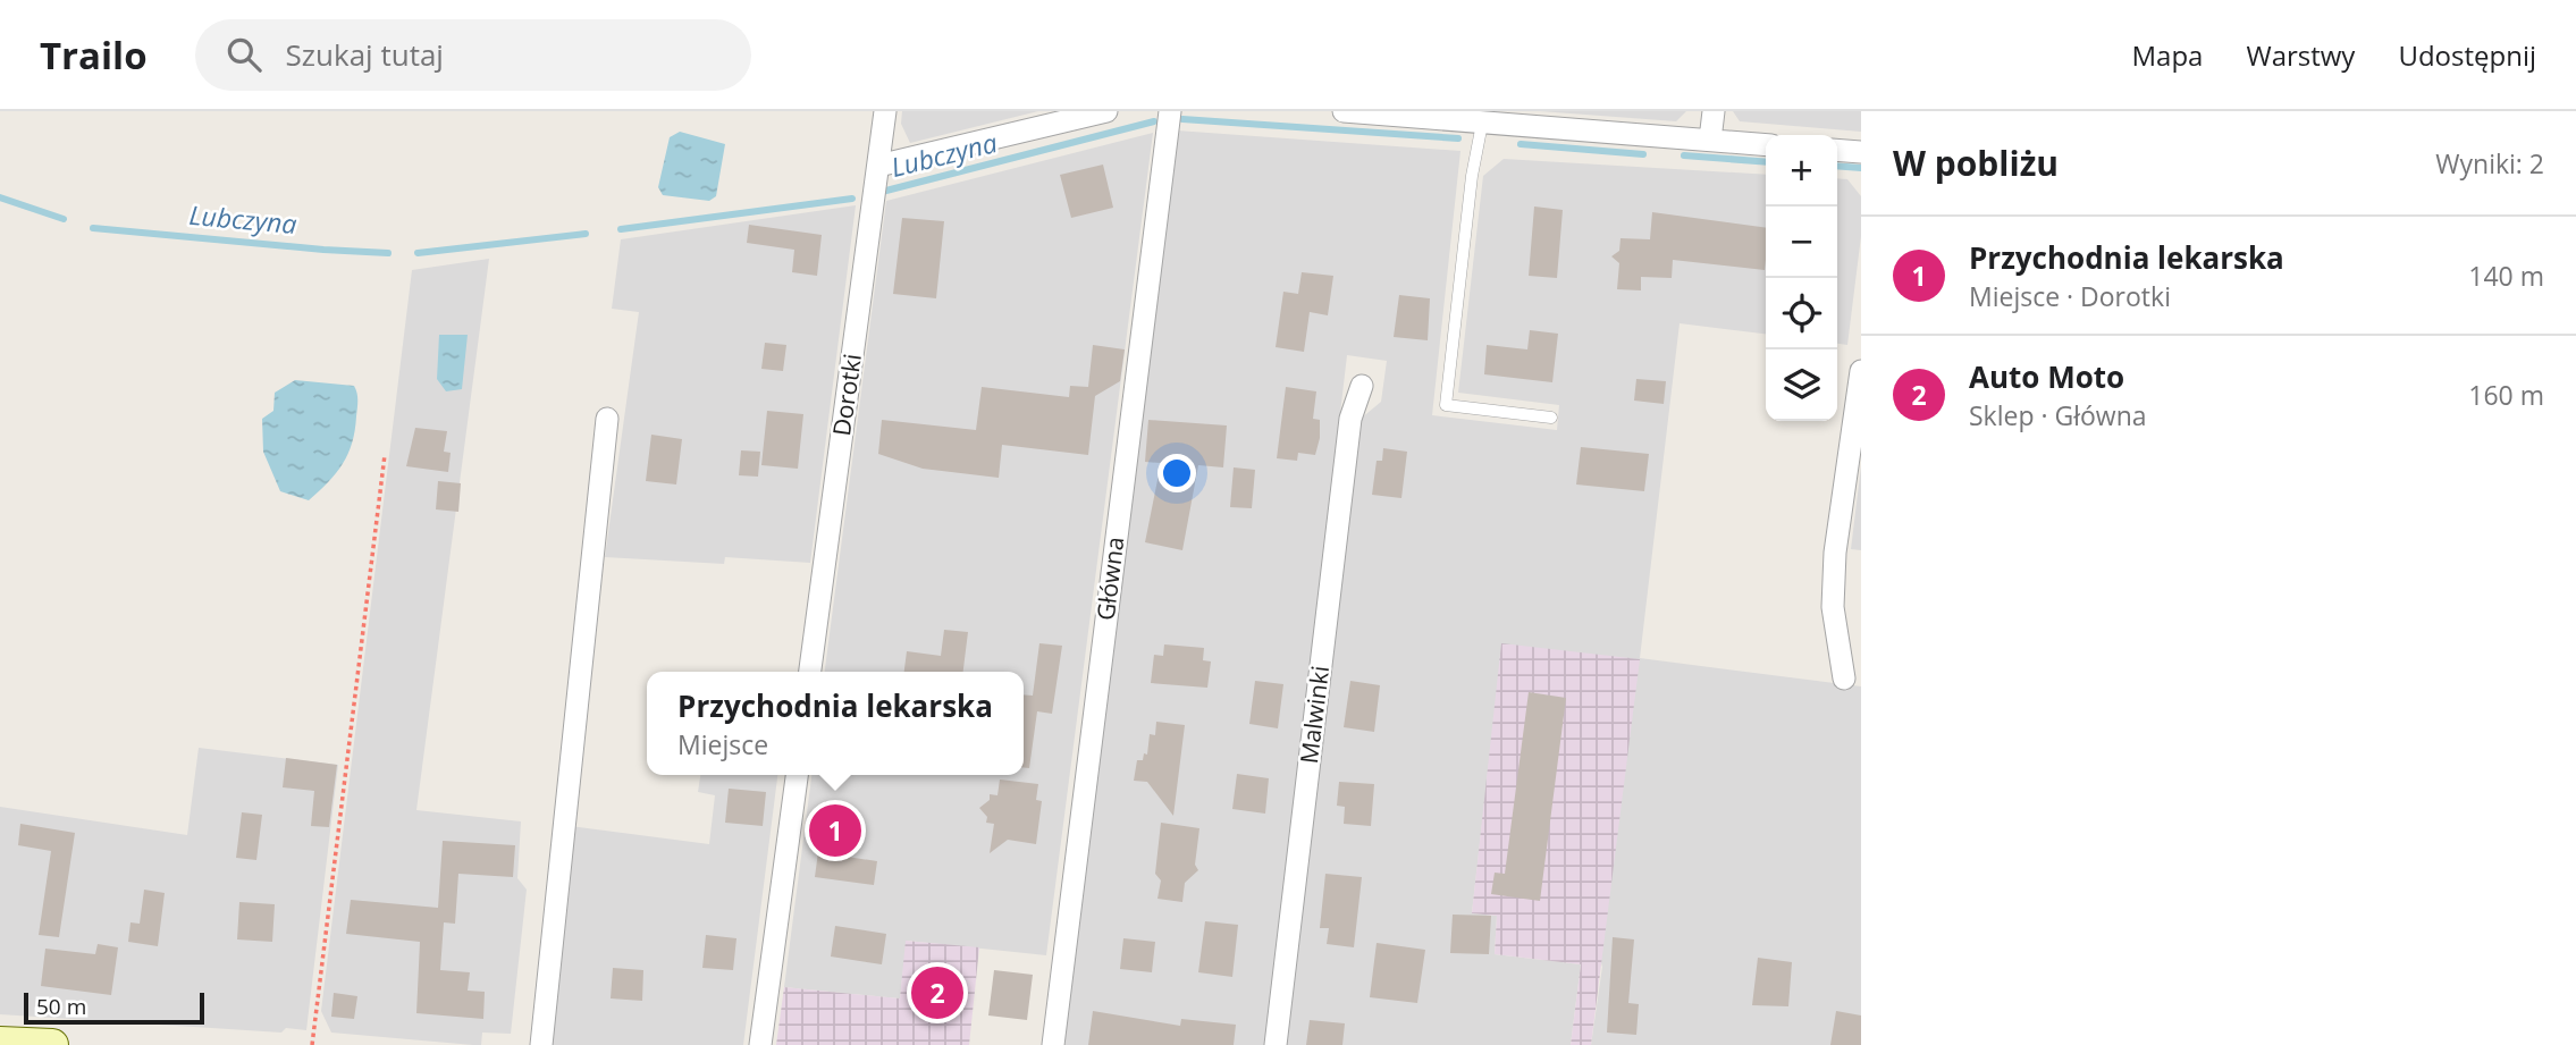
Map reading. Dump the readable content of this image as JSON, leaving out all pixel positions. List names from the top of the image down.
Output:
{
  "streets": {
    "street": ["Dorotki", "Główna", "Malwinki"]
  },
  "water": ["Lubczyna"],
  "scale_bar": "50 m",
  "page": {
    "header": "Trailo",
    "search": "Szukaj tutaj",
    "nav": ["Mapa", "Warstwy", "Udostępnij"],
    "heading": ["W pobliżu", "Wyniki: 2"],
    "map_buttons": ["+", "−"],
    "list": [
      {
        "mark": "1",
        "name": "Przychodnia lekarska",
        "note": "Miejsce · Dorotki",
        "value": "140 m"
      },
      {
        "mark": "2",
        "name": "Auto Moto",
        "note": "Sklep · Główna",
        "value": "160 m"
      }
    ],
    "popup": ["Przychodnia lekarska", "Miejsce"],
    "pins": ["1", "2"],
    "scale": "50 m"
  }
}
